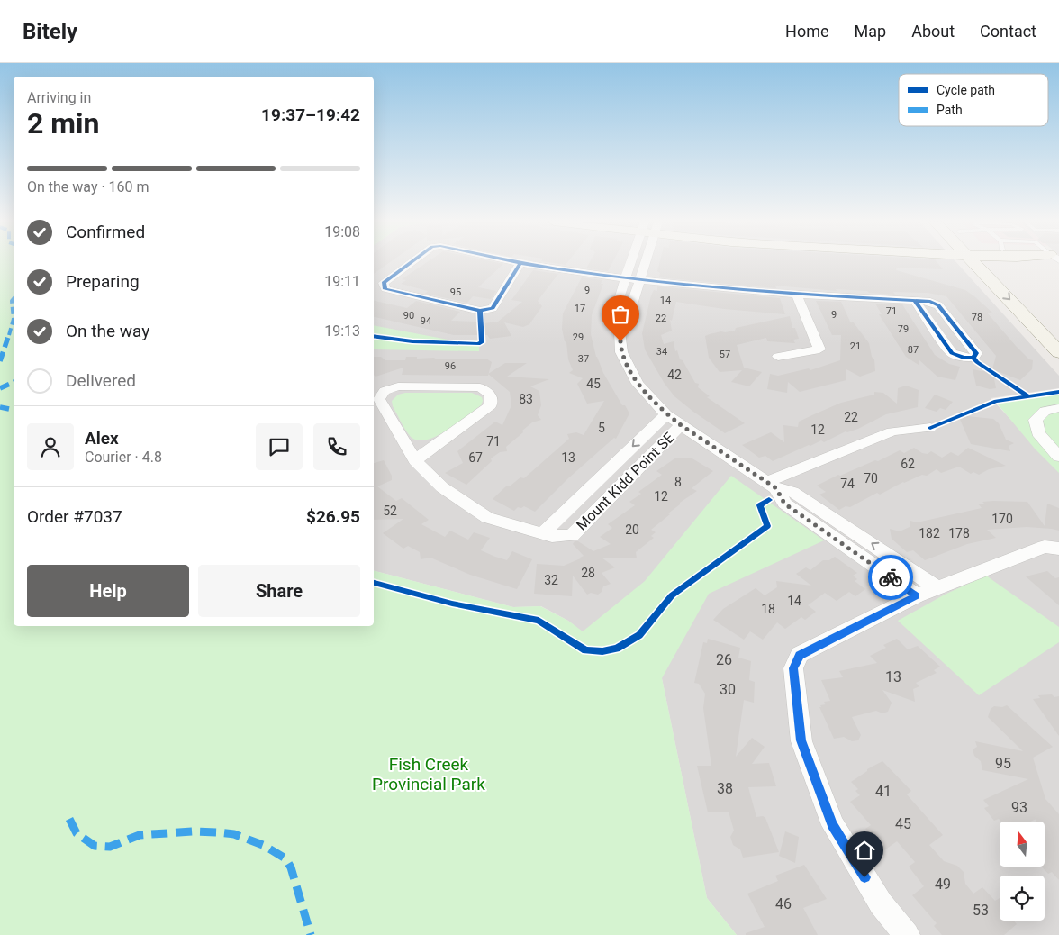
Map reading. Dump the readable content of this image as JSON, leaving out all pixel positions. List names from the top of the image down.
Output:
{
  "streets": {
    "street": ["Mount Kidd Point SE"]
  },
  "parks": ["Fish Creek Provincial Park"],
  "house_numbers": [
    "9",
    "95",
    "14",
    "17",
    "71",
    "9",
    "90",
    "78",
    "22",
    "94",
    "79",
    "29",
    "21",
    "87",
    "34",
    "57",
    "37",
    "96",
    "42",
    "45",
    "83",
    "22",
    "5",
    "12",
    "71",
    "67",
    "13",
    "62",
    "70",
    "8",
    "74",
    "12",
    "52",
    "170",
    "20",
    "182",
    "178",
    "28",
    "32",
    "14",
    "18",
    "26",
    "13",
    "30",
    "95",
    "38",
    "41",
    "93",
    "45",
    "49",
    "46",
    "53"
  ],
  "legend": ["Cycle path", "Path"],
  "north": "top",
  "page": {
    "header": "Bitely",
    "nav": [
      "Home",
      "Map",
      "About",
      "Contact"
    ],
    "heading": ["2 min", "Arriving in", "19:37–19:42"],
    "panel": [
      "Alex",
      "Courier · 4.8",
      "Order #7037",
      "$26.95"
    ],
    "bar": "On the way · 160 m",
    "list": [
      ["Confirmed", "19:08"],
      ["Preparing", "19:11"],
      ["On the way", "19:13"],
      "Delivered"
    ],
    "buttons": ["Help", "Share"]
  }
}
